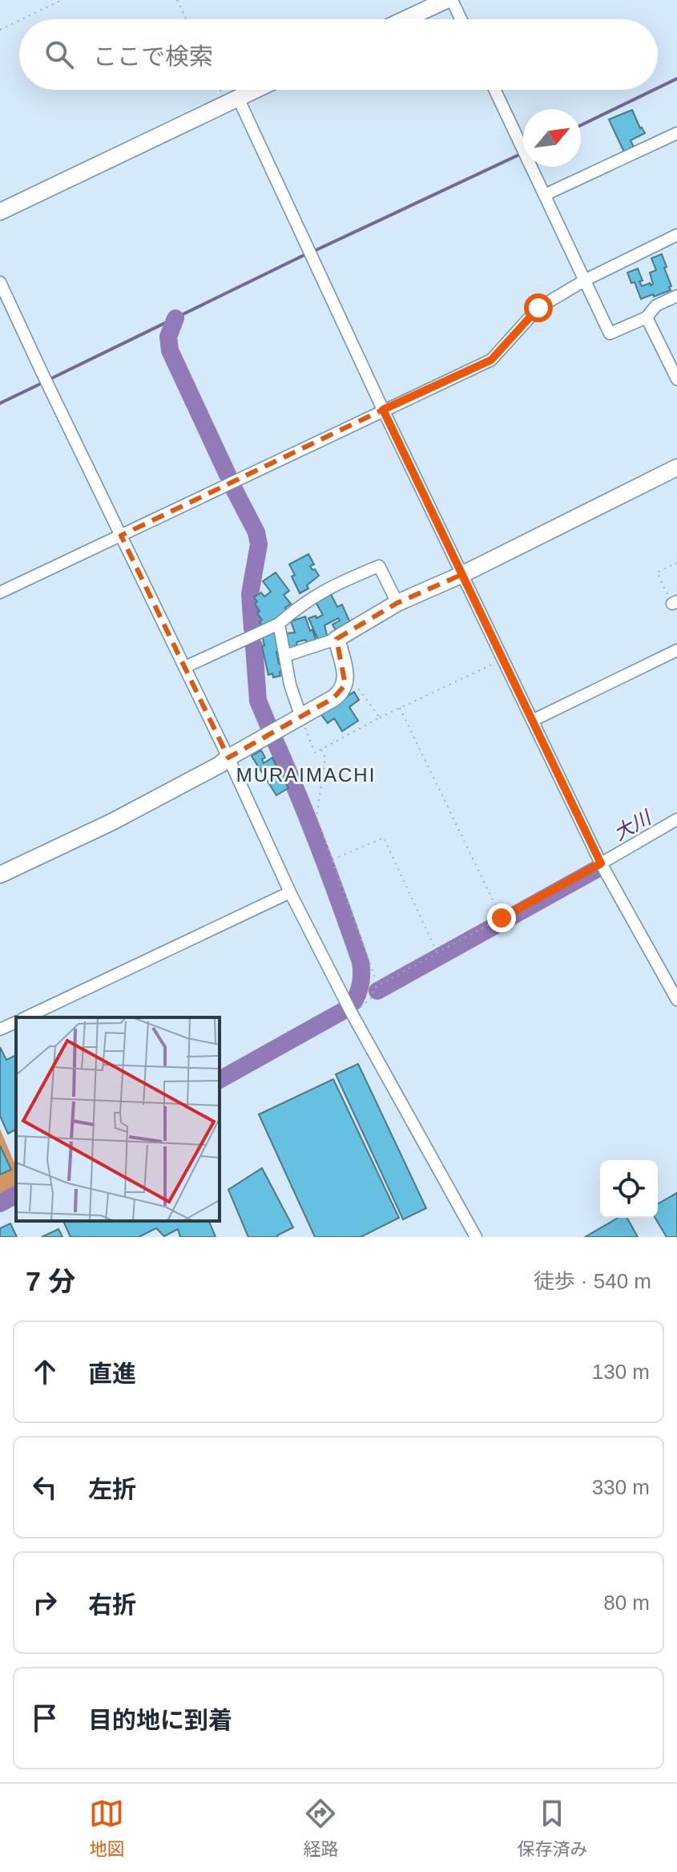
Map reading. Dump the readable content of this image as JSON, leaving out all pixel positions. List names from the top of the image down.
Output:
{
  "districts": ["MURAIMACHI"],
  "water": ["大川"],
  "north": "top right",
  "page": {
    "search": "ここで検索",
    "heading": ["7 分", "徒歩 · 540 m"],
    "list": [
      ["直進", "130 m"],
      ["左折", "330 m"],
      ["右折", "80 m"],
      "目的地に到着"
    ],
    "nav": ["地図", "経路", "保存済み"]
  }
}
